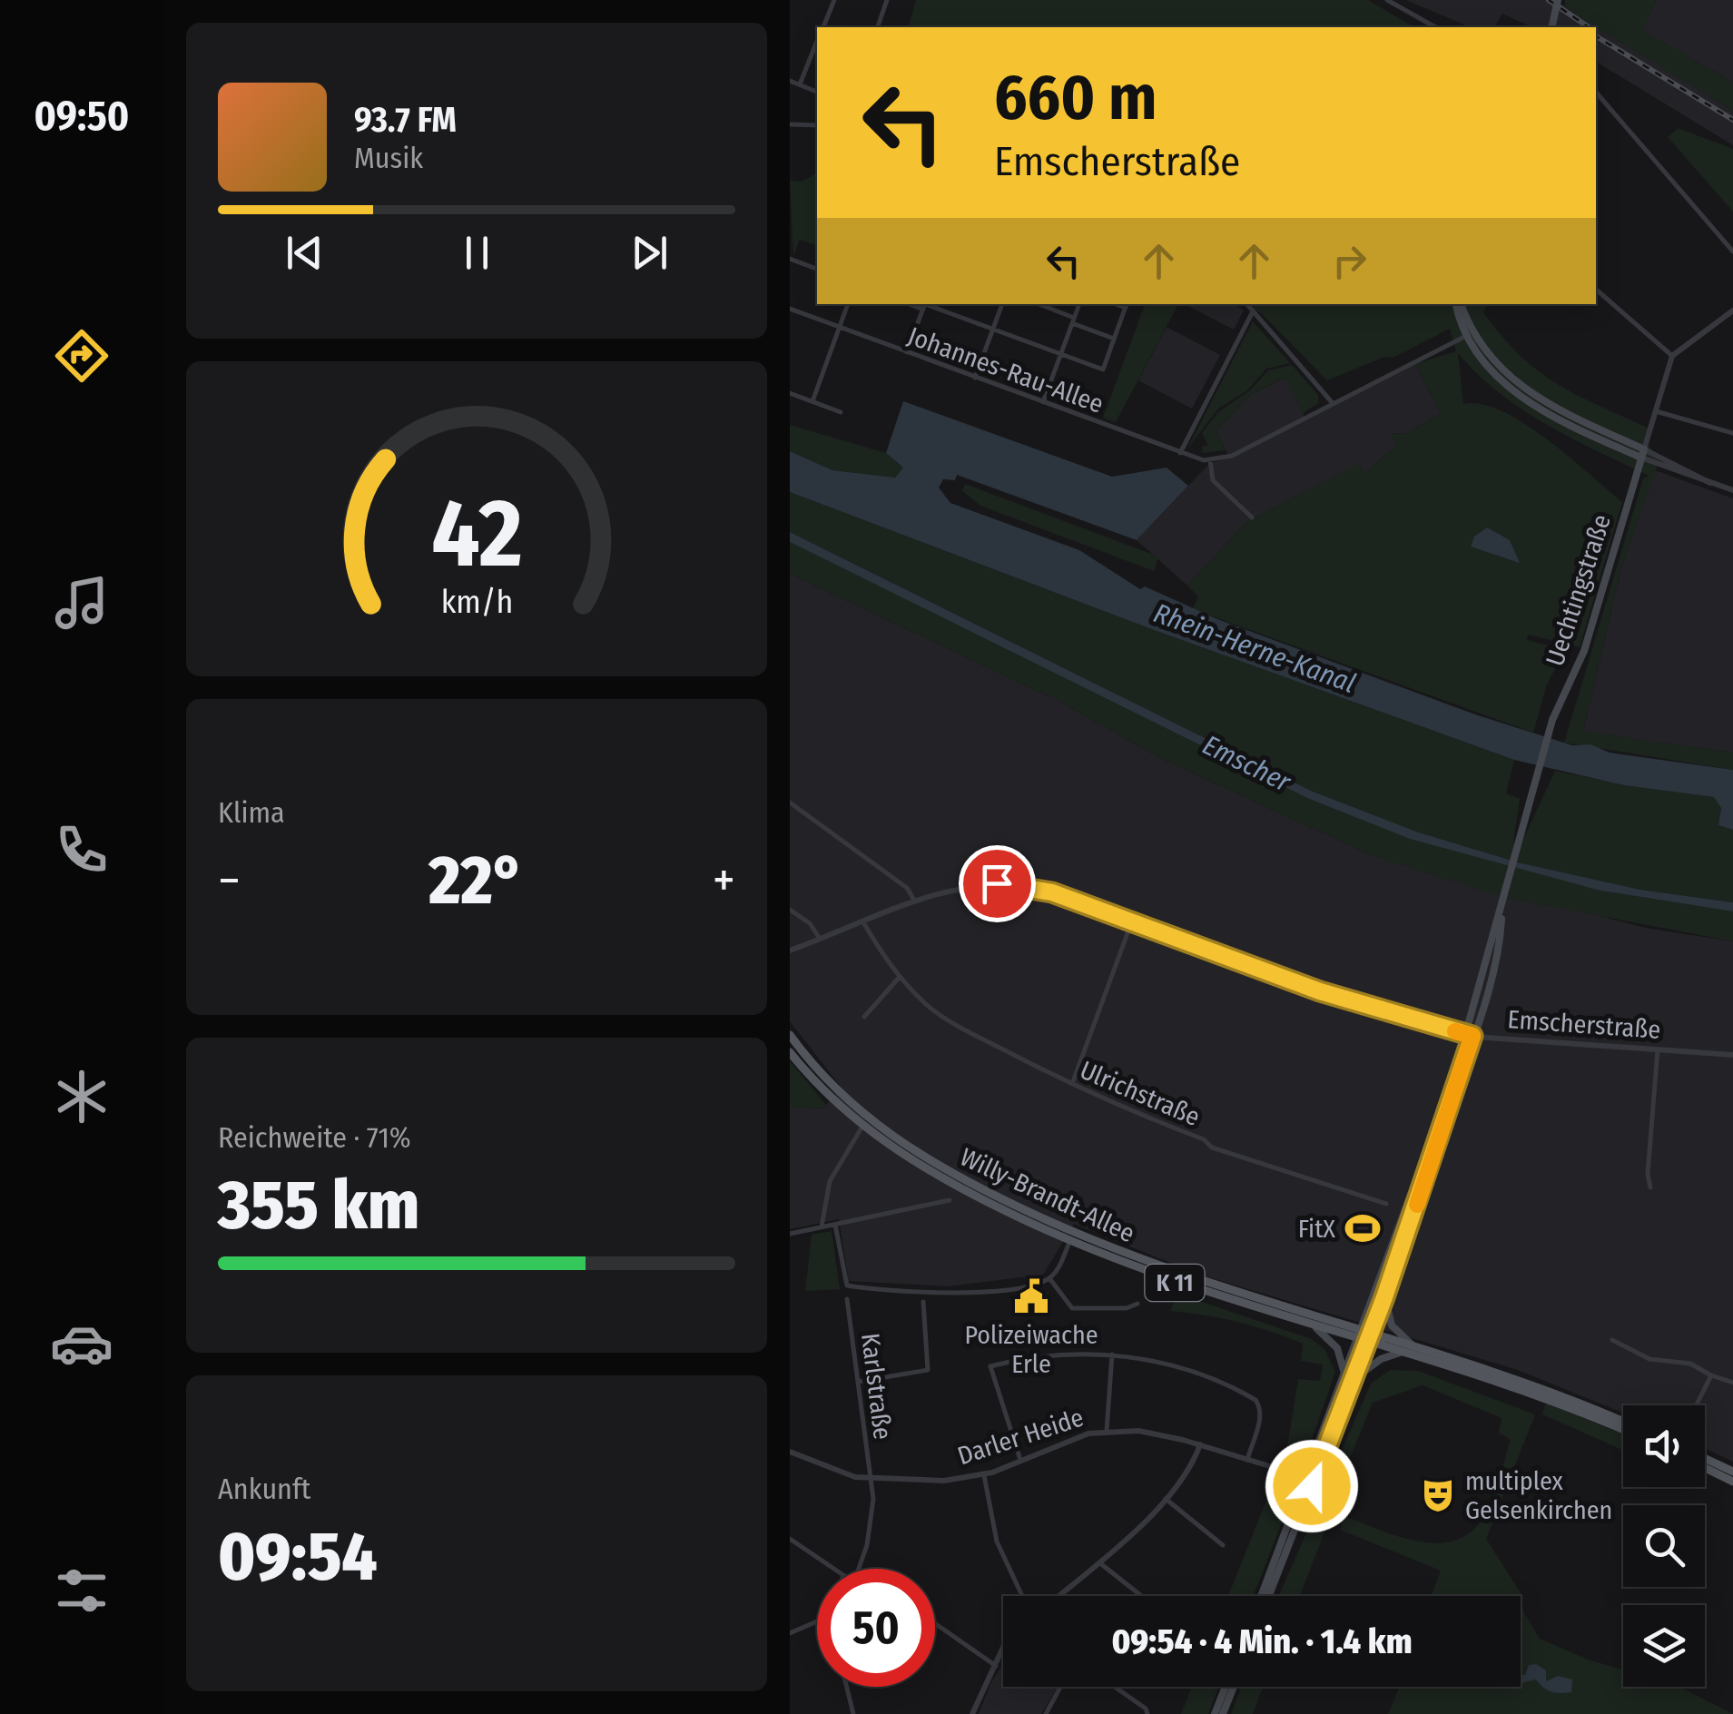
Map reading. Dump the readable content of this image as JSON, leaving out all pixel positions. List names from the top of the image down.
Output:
{
  "streets": {
    "main road": ["Uechtingstraße", "Willy-Brandt-Allee", "K 11"],
    "street": [
      "Johannes-Rau-Allee",
      "Emscherstraße",
      "Ulrichstraße",
      "Karlstraße",
      "Darler Heide"
    ]
  },
  "crossings": [
    ["Uechtingstraße", "Emscherstraße"],
    ["Emscherstraße", "Ulrichstraße"],
    ["Karlstraße", "Darler Heide"]
  ],
  "water": ["Rhein-Herne-Kanal", "Emscher"],
  "places": {
    "sports": ["FitX"],
    "public building": ["Polizeiwache Erle"],
    "theatre": ["multiplex Gelsenkirchen"]
  },
  "page": {
    "tabs": "09:50",
    "turn": ["660 m", "Emscherstraße"],
    "song": ["93.7 FM", "Musik"],
    "tile": [
      "Klima",
      ["Reichweite · 71%", "355 km"],
      ["Ankunft", "09:54"]
    ],
    "heat": ["−", "22°", "+"],
    "limit": "50",
    "trip": "09:54 · 4 Min. · 1.4 km",
    "gauge": ["42", "km/h"]
  }
}
